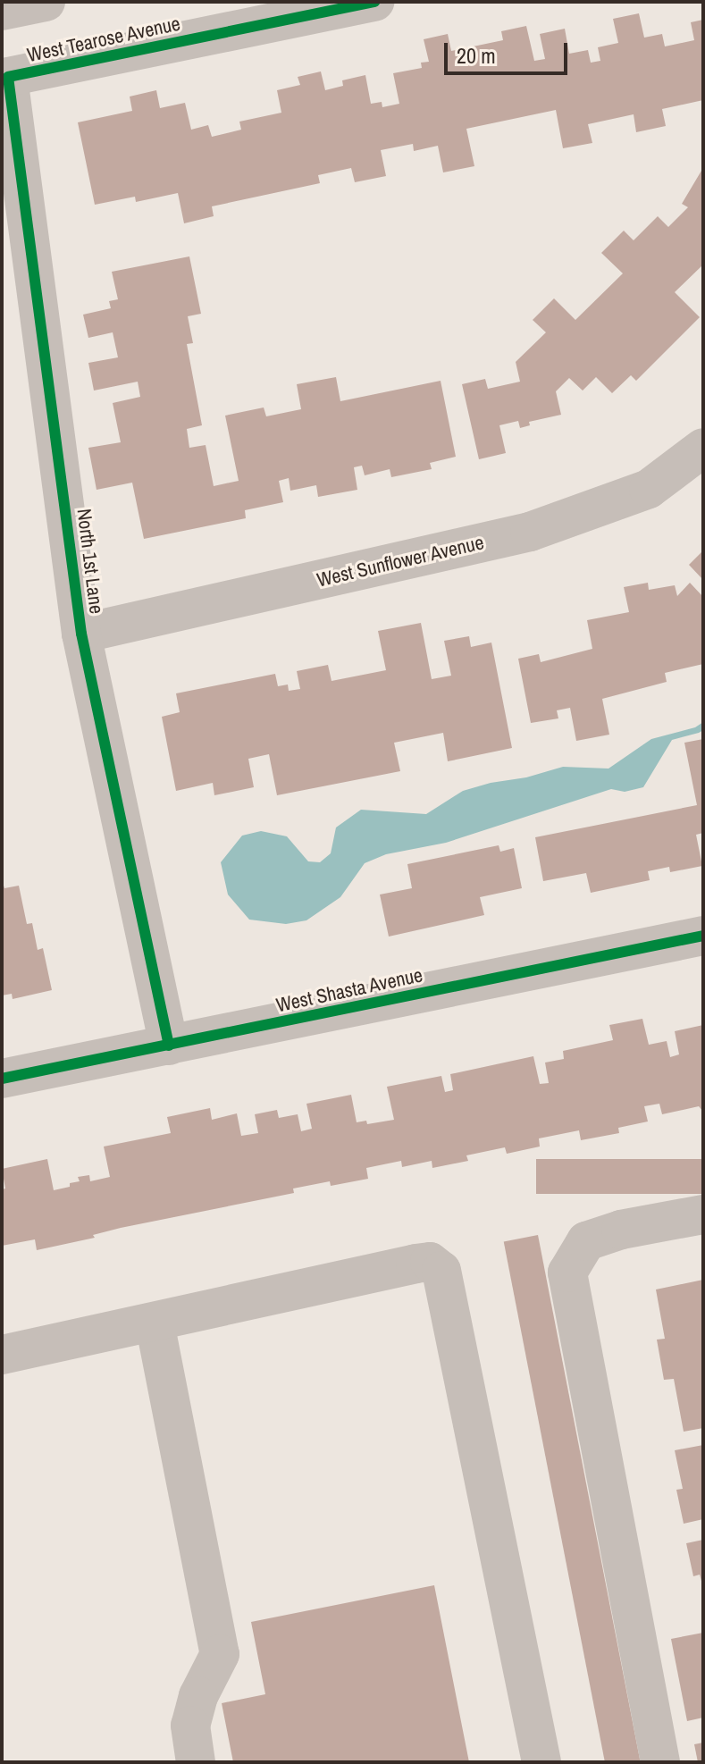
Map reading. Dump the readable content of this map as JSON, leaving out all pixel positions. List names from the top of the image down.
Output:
{
  "streets": {
    "street": [
      "West Tearose Avenue",
      "North 1st Lane",
      "West Sunflower Avenue",
      "West Shasta Avenue"
    ]
  },
  "crossings": [
    ["West Tearose Avenue", "North 1st Lane"],
    ["North 1st Lane", "West Sunflower Avenue"],
    ["North 1st Lane", "West Shasta Avenue"]
  ],
  "scale_bar": "20 m"
}
